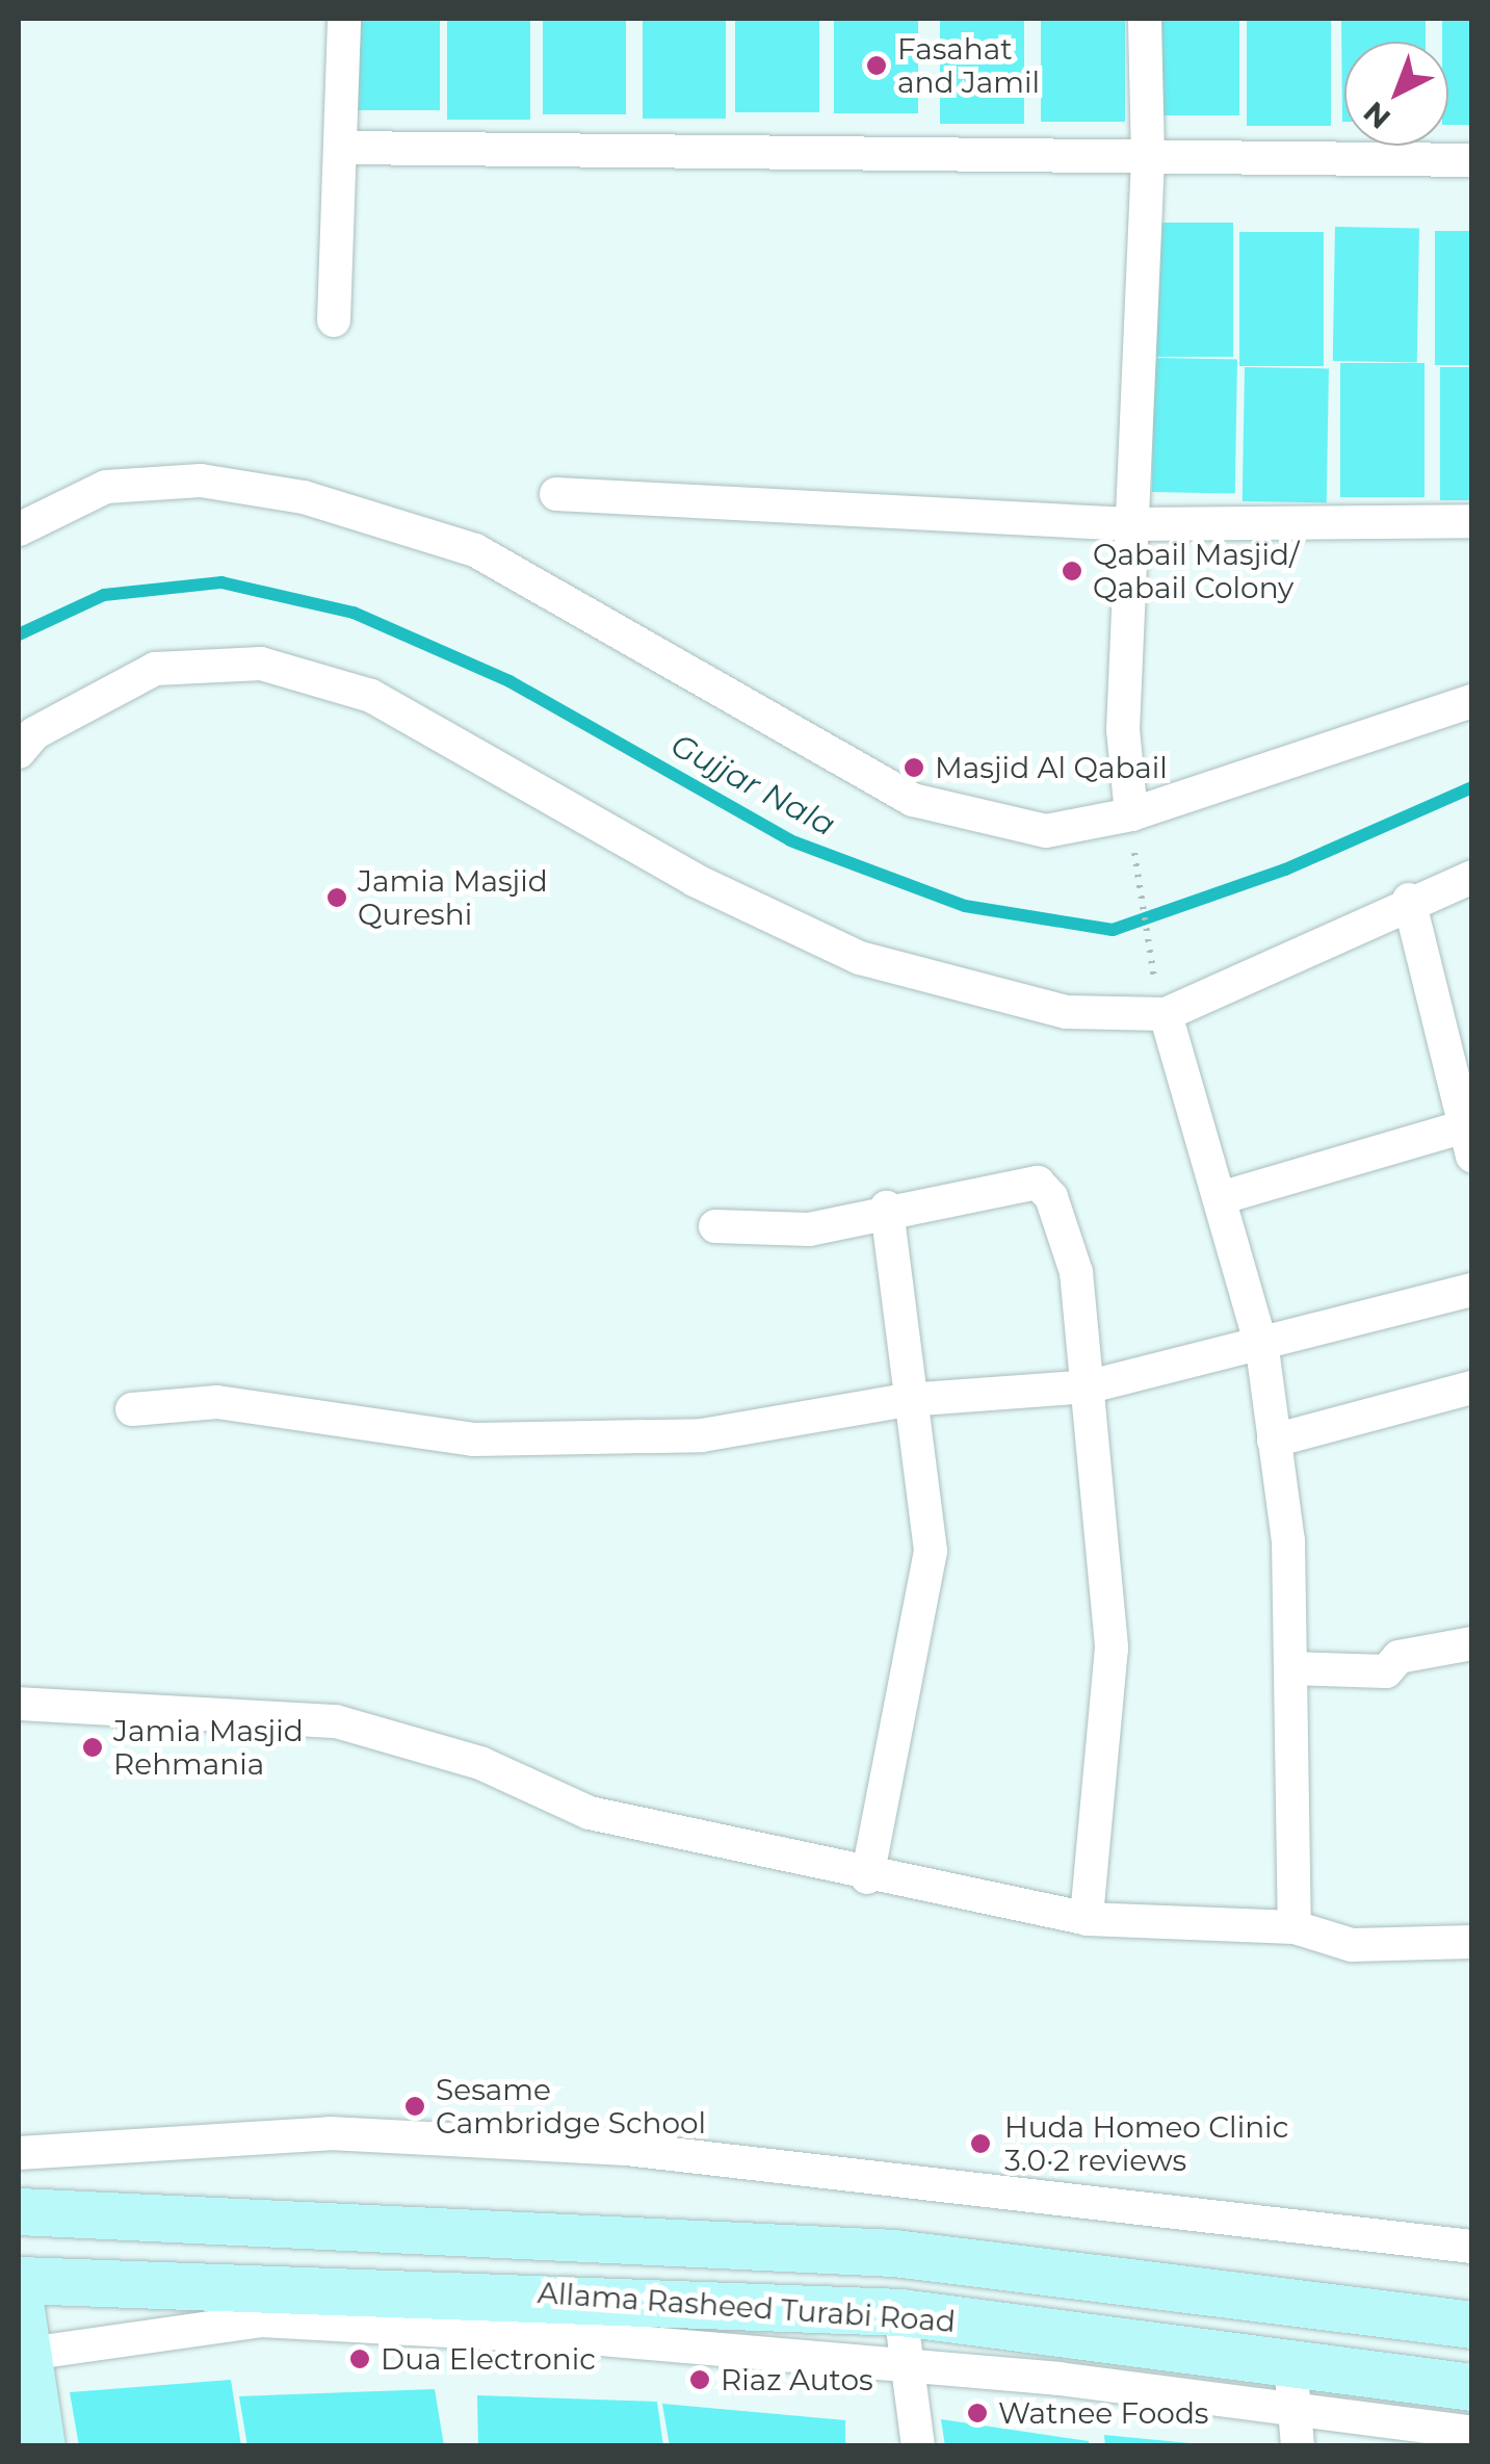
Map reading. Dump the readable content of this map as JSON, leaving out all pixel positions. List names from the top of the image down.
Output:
{
  "streets": {
    "main road": ["Allama Rasheed Turabi Road"]
  },
  "water": ["Gujjar Nala"],
  "places": [
    "Fasahat and Jamil",
    "Qabail Masjid/ Qabail Colony",
    "Masjid Al Qabail",
    "Jamia Masjid Qureshi",
    "Jamia Masjid Rehmania",
    "Sesame Cambridge School",
    "Huda Homeo Clinic 3.0·2 reviews",
    "Dua Electronic",
    "Riaz Autos",
    "Watnee Foods"
  ],
  "north": "bottom left"
}
